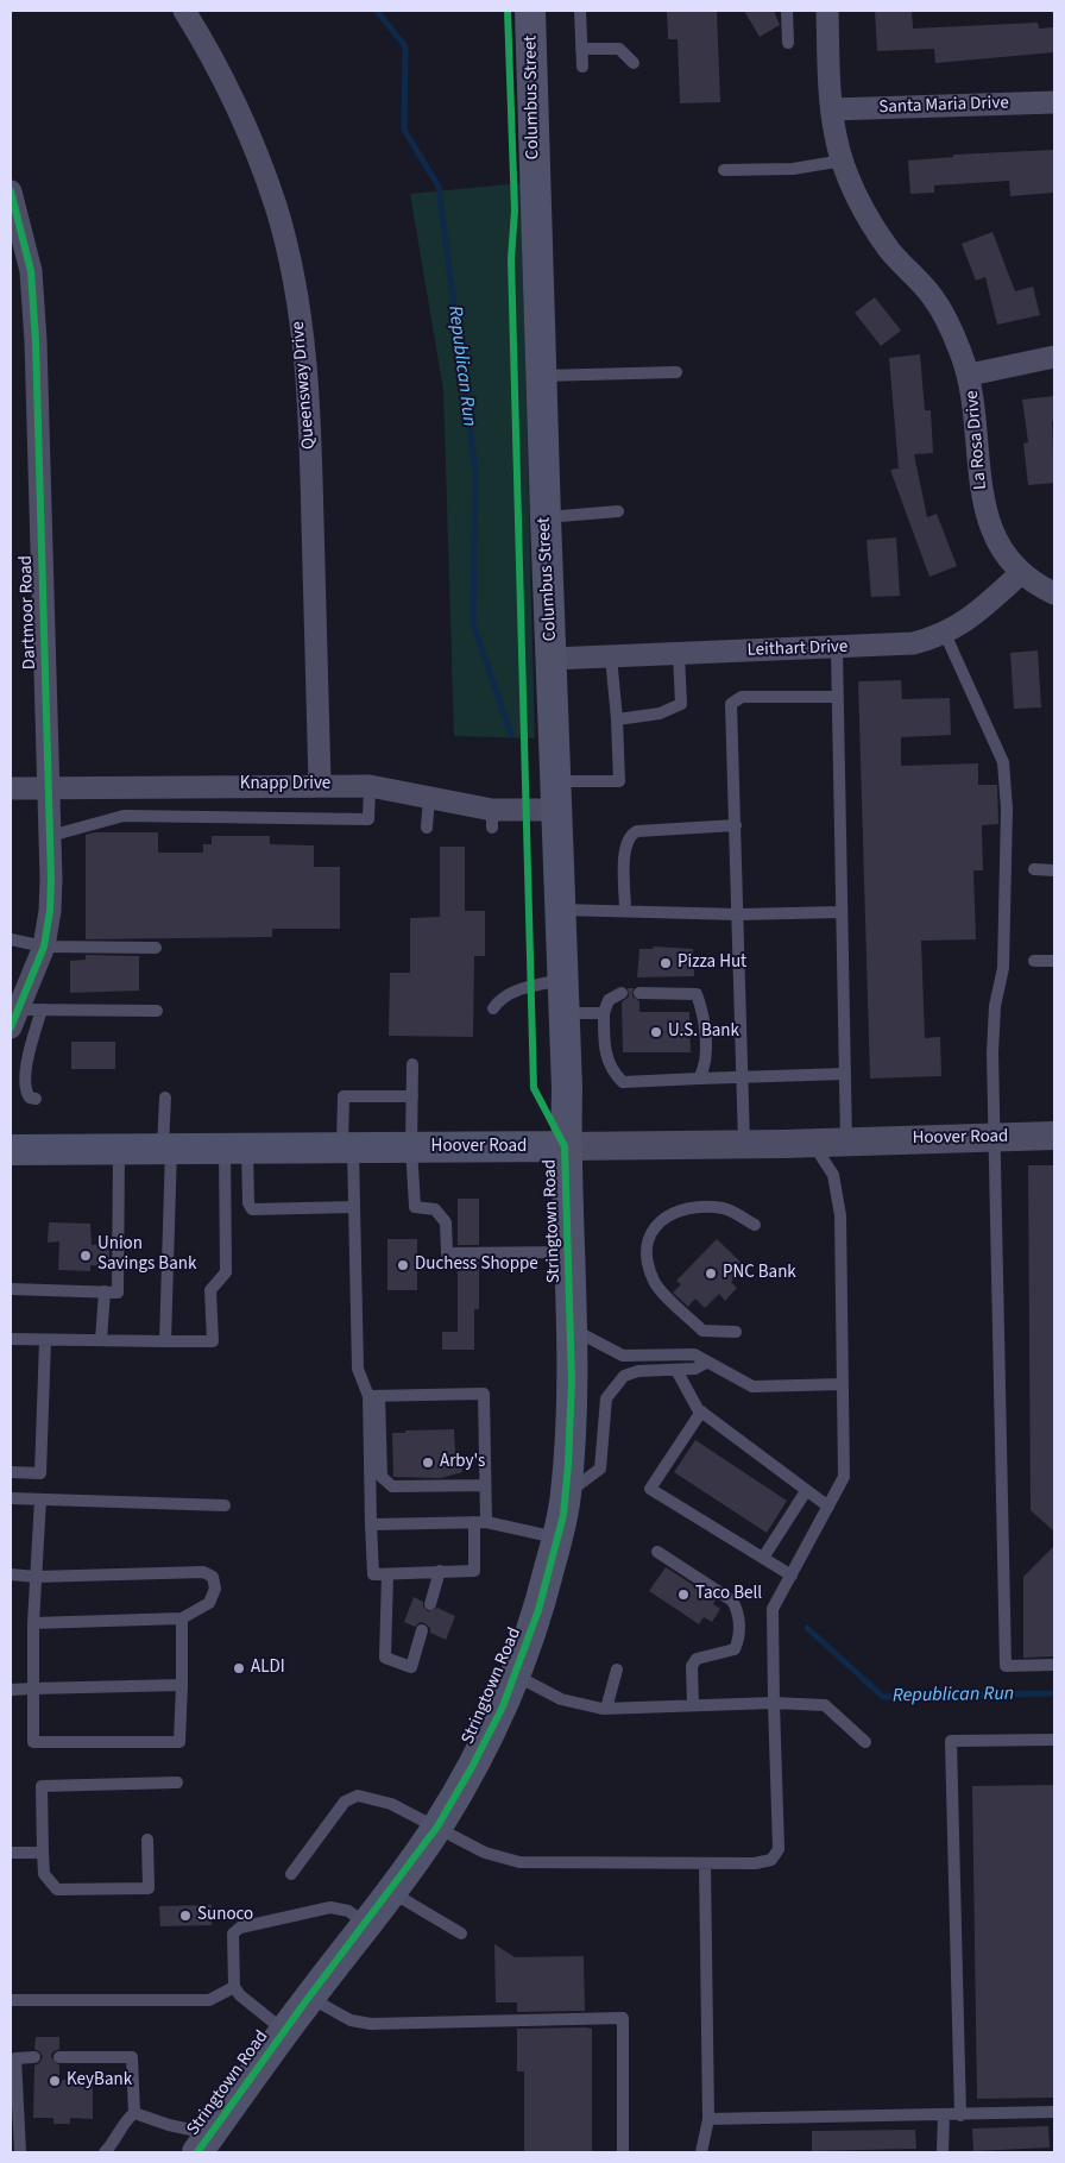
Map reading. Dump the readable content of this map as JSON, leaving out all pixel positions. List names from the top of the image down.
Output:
{
  "streets": {
    "main road": ["Columbus Street", "Hoover Road", "Stringtown Road"],
    "street": [
      "Santa Maria Drive",
      "Queensway Drive",
      "La Rosa Drive",
      "Dartmoor Road",
      "Leithart Drive",
      "Knapp Drive"
    ]
  },
  "crossings": [
    ["Columbus Street", "Leithart Drive"],
    ["Columbus Street", "Knapp Drive"],
    ["Columbus Street", "Hoover Road"],
    ["Columbus Street", "Stringtown Road"],
    ["Santa Maria Drive", "La Rosa Drive"],
    ["Queensway Drive", "Knapp Drive"],
    ["La Rosa Drive", "Leithart Drive"],
    ["Dartmoor Road", "Knapp Drive"],
    ["Hoover Road", "Stringtown Road"]
  ],
  "water": ["Republican Run"],
  "places": [
    "Pizza Hut",
    "U.S. Bank",
    "Union Savings Bank",
    "Duchess Shoppe",
    "PNC Bank",
    "Arby's",
    "Taco Bell",
    "ALDI",
    "Sunoco",
    "KeyBank"
  ]
}
